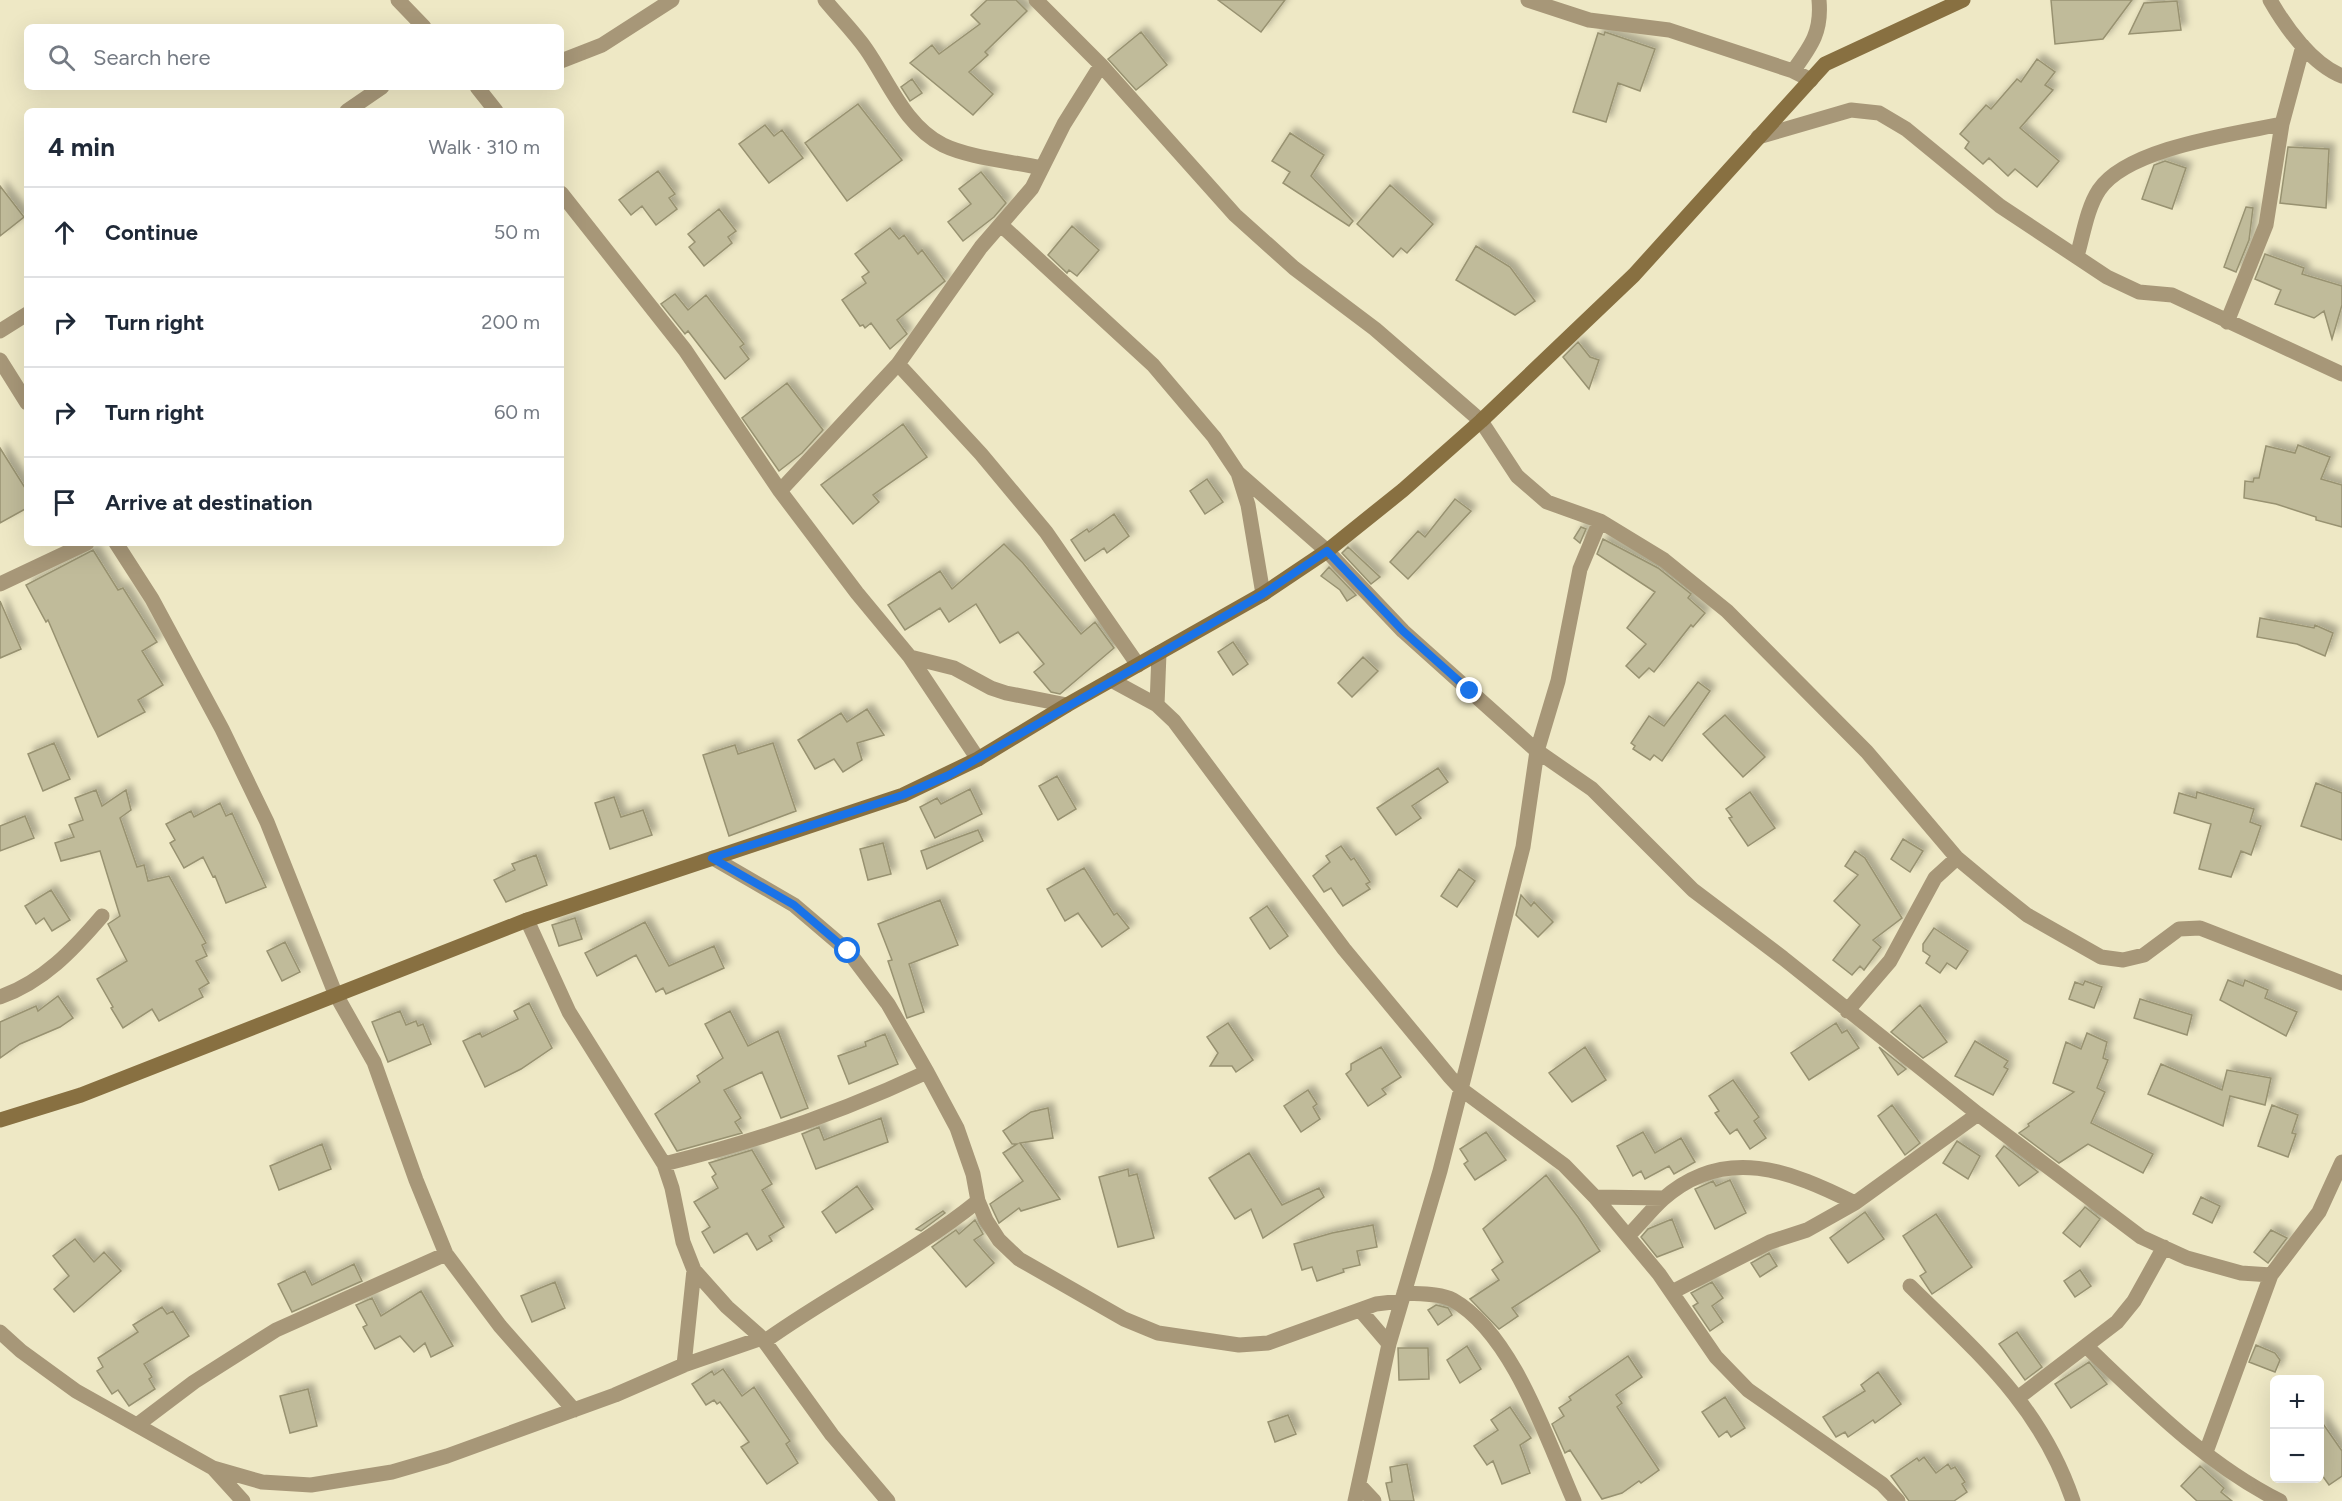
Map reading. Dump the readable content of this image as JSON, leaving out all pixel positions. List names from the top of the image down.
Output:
{
  "page": {
    "search": "Search here",
    "heading": ["4 min", "Walk · 310 m"],
    "list": [
      ["Continue", "50 m"],
      ["Turn right", "200 m"],
      ["Turn right", "60 m"],
      "Arrive at destination"
    ],
    "map_buttons": ["+", "−"]
  }
}
